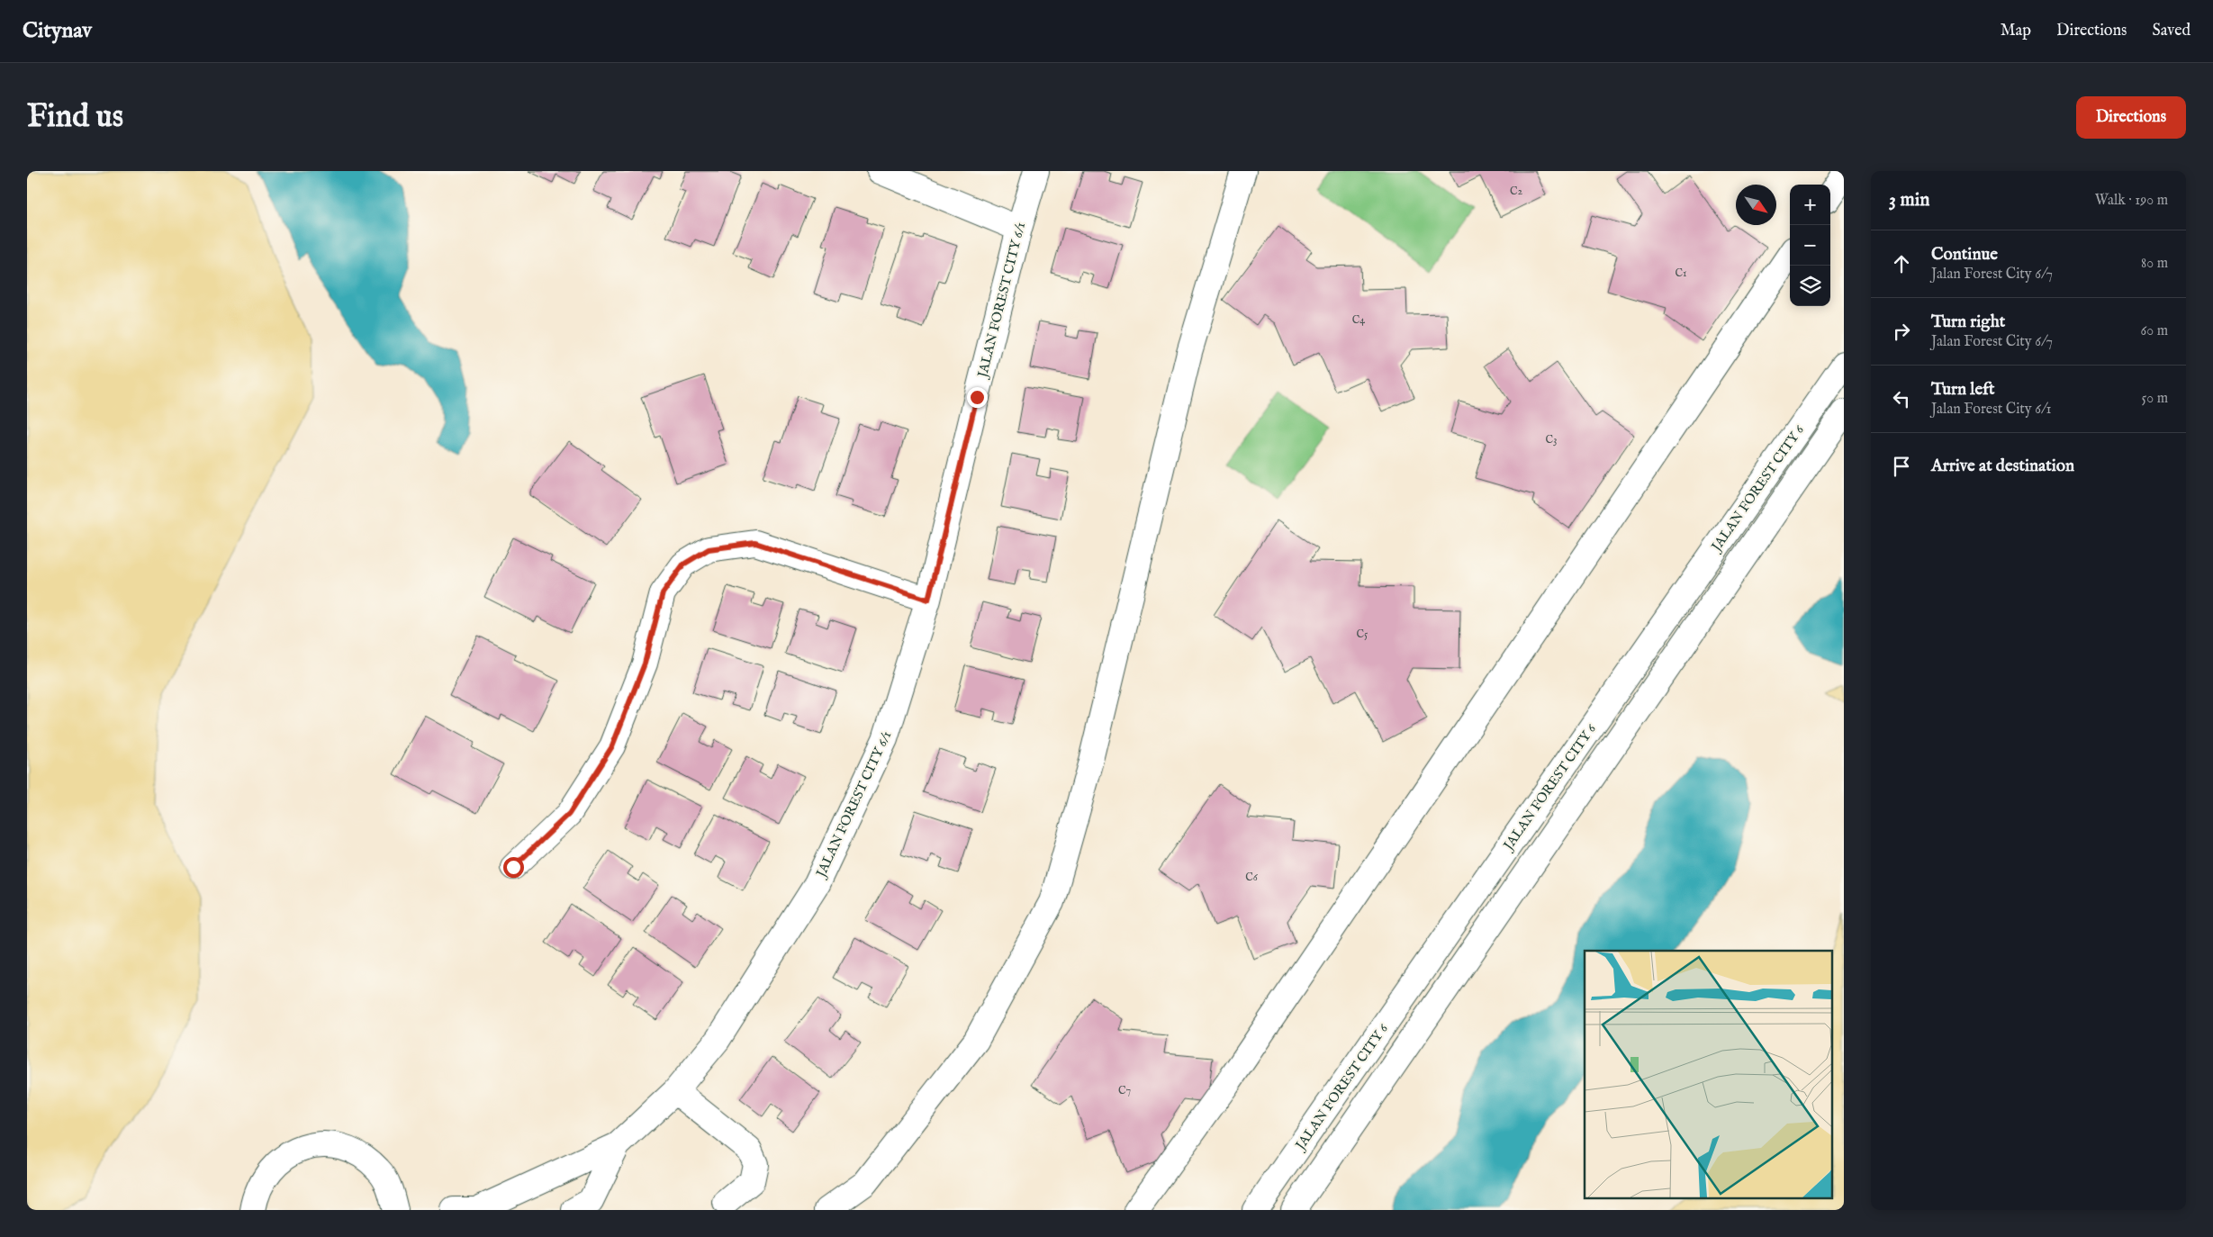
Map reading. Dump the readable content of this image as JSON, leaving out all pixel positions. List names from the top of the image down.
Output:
{
  "streets": {
    "street": ["JALAN FOREST CITY 6/1", "JALAN FOREST CITY 6"]
  },
  "house_numbers": [
    "C2",
    "C1",
    "C4",
    "C3",
    "C5",
    "C6",
    "C7"
  ],
  "north": "bottom right",
  "page": {
    "header": "Citynav",
    "nav": ["Map", "Directions", "Saved"],
    "buttons": "Directions",
    "title": "Find us",
    "heading": ["3 min", "Walk · 190 m"],
    "map_buttons": ["+", "−"],
    "list": [
      ["Continue", "Jalan Forest City 6/7", "80 m"],
      ["Turn right", "Jalan Forest City 6/7", "60 m"],
      ["Turn left", "Jalan Forest City 6/1", "50 m"],
      "Arrive at destination"
    ]
  }
}
